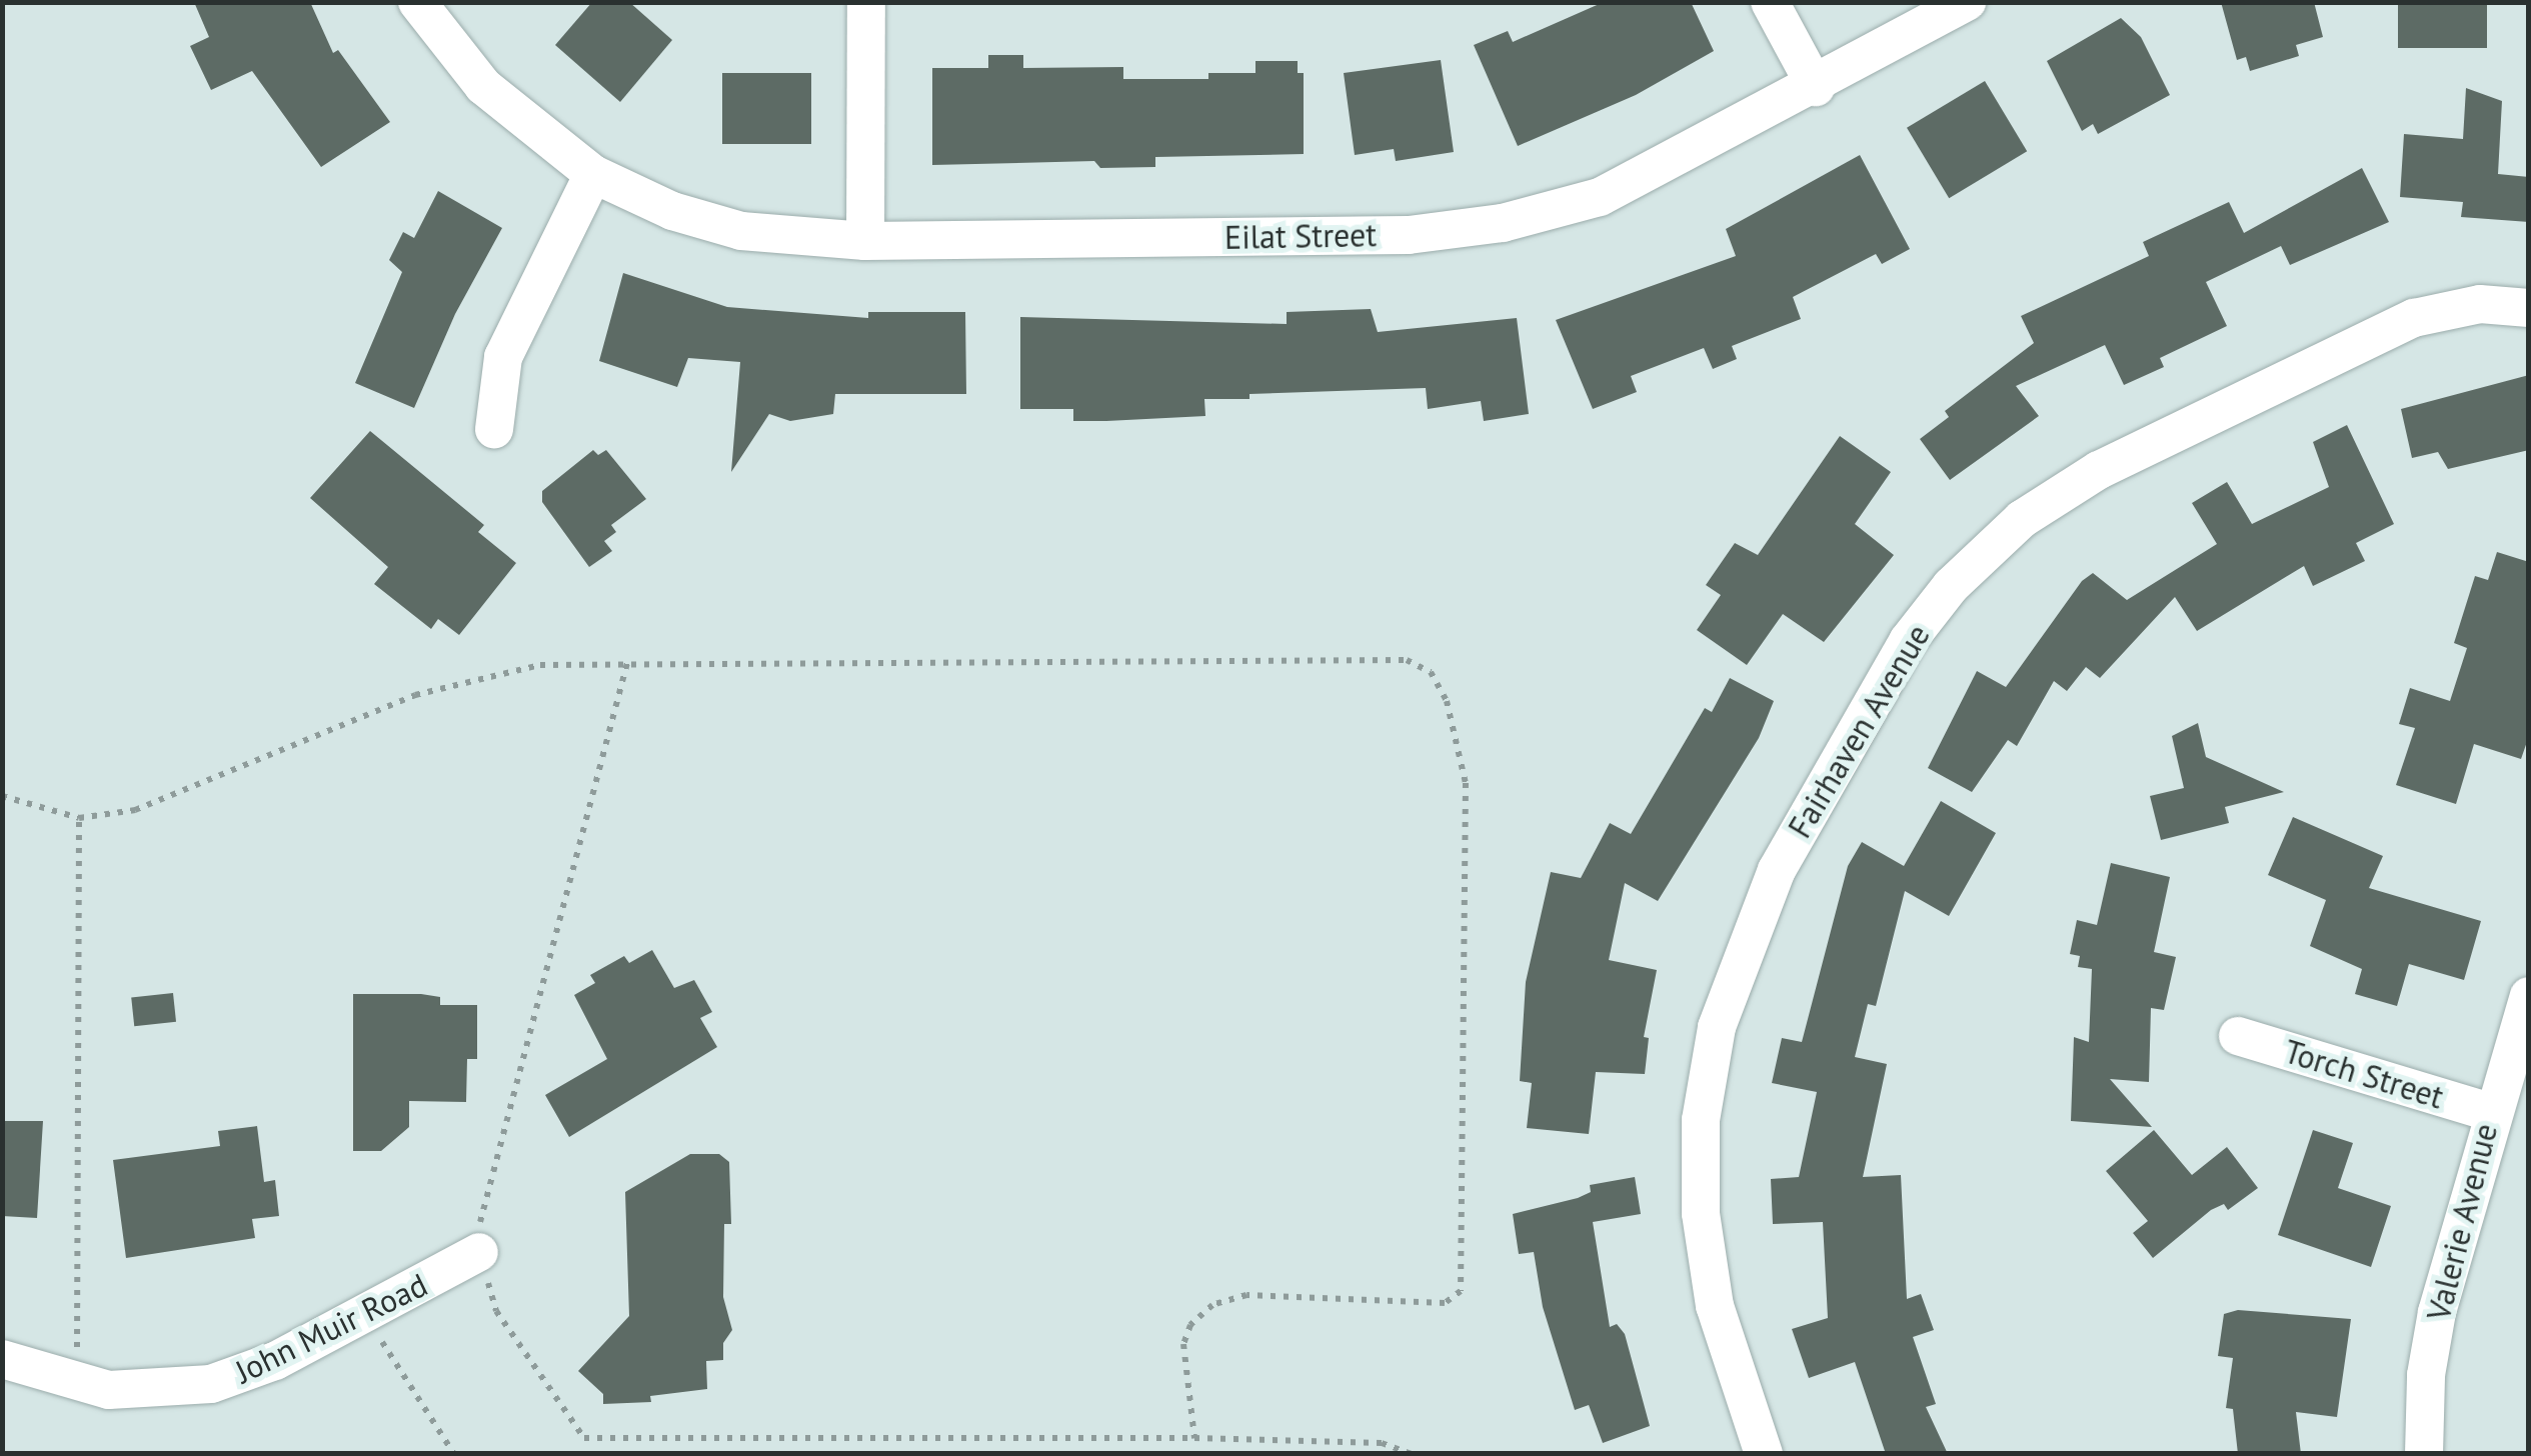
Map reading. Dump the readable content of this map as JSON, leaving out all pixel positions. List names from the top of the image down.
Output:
{
  "streets": {
    "street": [
      "Eilat Street",
      "Fairhaven Avenue",
      "Torch Street",
      "Valerie Avenue",
      "John Muir Road"
    ]
  },
  "crossings": [
    ["Torch Street", "Valerie Avenue"]
  ]
}
